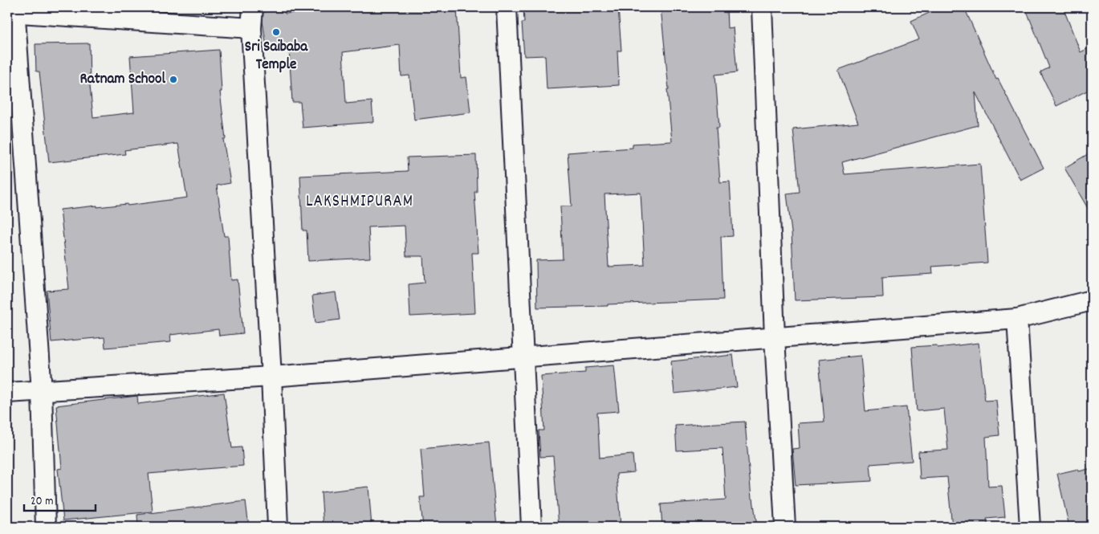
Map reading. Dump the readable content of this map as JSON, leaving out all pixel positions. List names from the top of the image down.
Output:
{
  "districts": ["LAKSHMIPURAM"],
  "places": ["Sri Saibaba Temple", "Ratnam School"],
  "scale_bar": "20 m"
}
